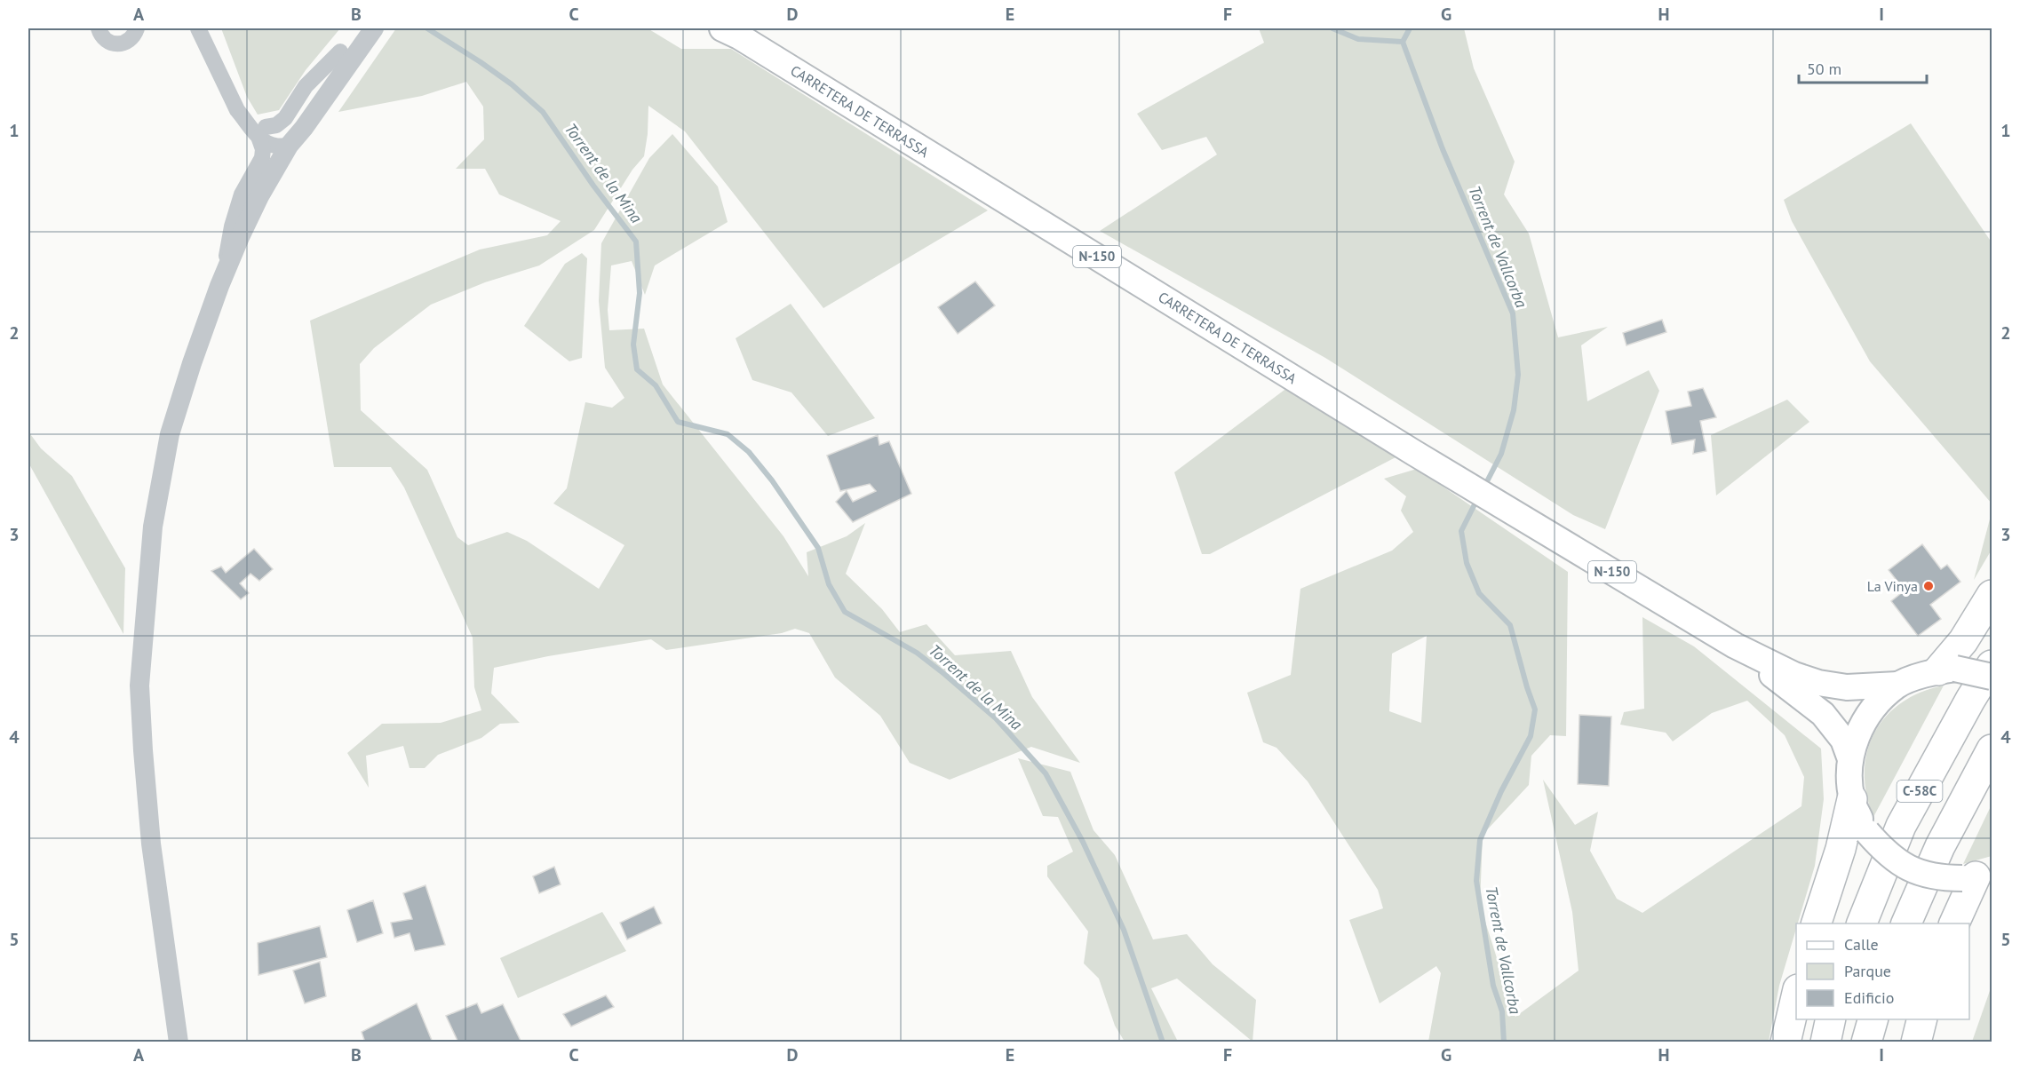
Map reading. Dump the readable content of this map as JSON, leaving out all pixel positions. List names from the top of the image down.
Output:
{
  "streets": {
    "highway": ["C-58C"],
    "main road": ["CARRETERA DE TERRASSA", "N-150"]
  },
  "crossings": [
    ["CARRETERA DE TERRASSA", "N-150"]
  ],
  "water": ["Torrent de la Mina", "Torrent de Vallcorba"],
  "places": ["La Vinya"],
  "legend": ["Calle", "Parque", "Edificio"],
  "scale_bar": "50 m",
  "grid": {
    "columns": [
      "A",
      "B",
      "C",
      "D",
      "E",
      "F",
      "G",
      "H",
      "I"
    ],
    "rows": [
      "1",
      "2",
      "3",
      "4",
      "5"
    ]
  }
}
